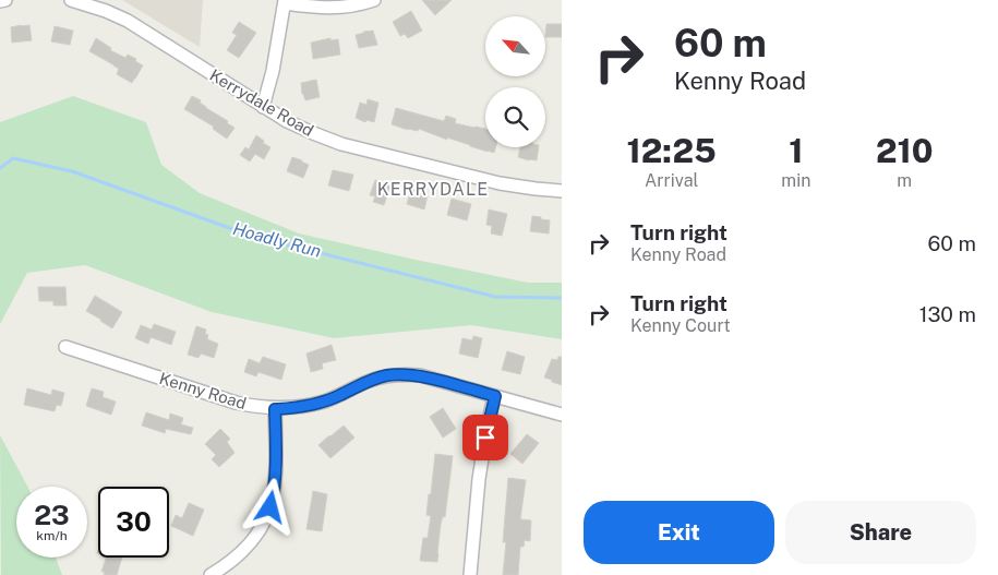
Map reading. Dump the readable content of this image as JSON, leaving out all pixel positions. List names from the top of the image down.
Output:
{
  "streets": {
    "street": ["Kerrydale Road", "Kenny Road"]
  },
  "districts": ["KERRYDALE"],
  "water": ["Hoadly Run"],
  "north": "top left",
  "page": {
    "turn": ["60 m", "Kenny Road"],
    "eta": [
      "12:25",
      "Arrival",
      "1",
      "min",
      "210",
      "m"
    ],
    "list": [
      {
        "name": "Turn right",
        "note": "Kenny Road",
        "value": "60 m"
      },
      {
        "name": "Turn right",
        "note": "Kenny Court",
        "value": "130 m"
      }
    ],
    "speed": "23 km/h",
    "limit": "30",
    "buttons": ["Exit", "Share"]
  }
}
